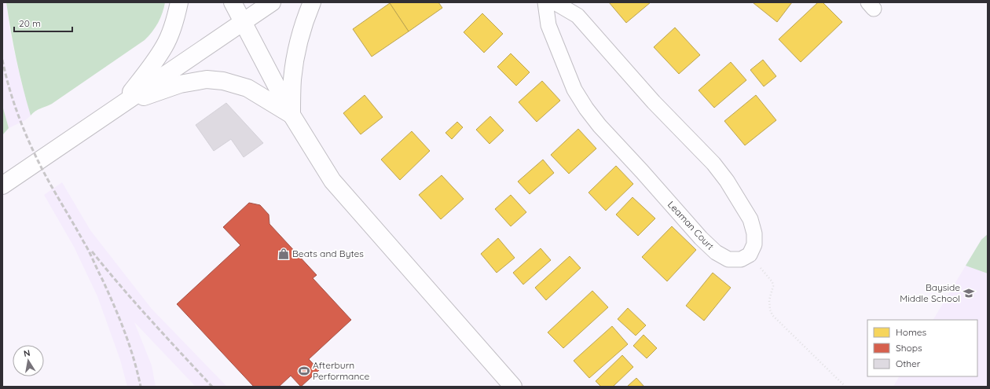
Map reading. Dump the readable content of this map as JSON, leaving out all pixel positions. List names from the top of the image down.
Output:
{
  "streets": {
    "street": ["Leaman Court"]
  },
  "places": {
    "shop": ["Beats and Bytes"],
    "school or university": ["Bayside Middle School"],
    "sports": ["Afterburn Performance"]
  },
  "legend": ["Homes", "Shops", "Other"],
  "scale_bar": "20 m",
  "north": "top"
}
